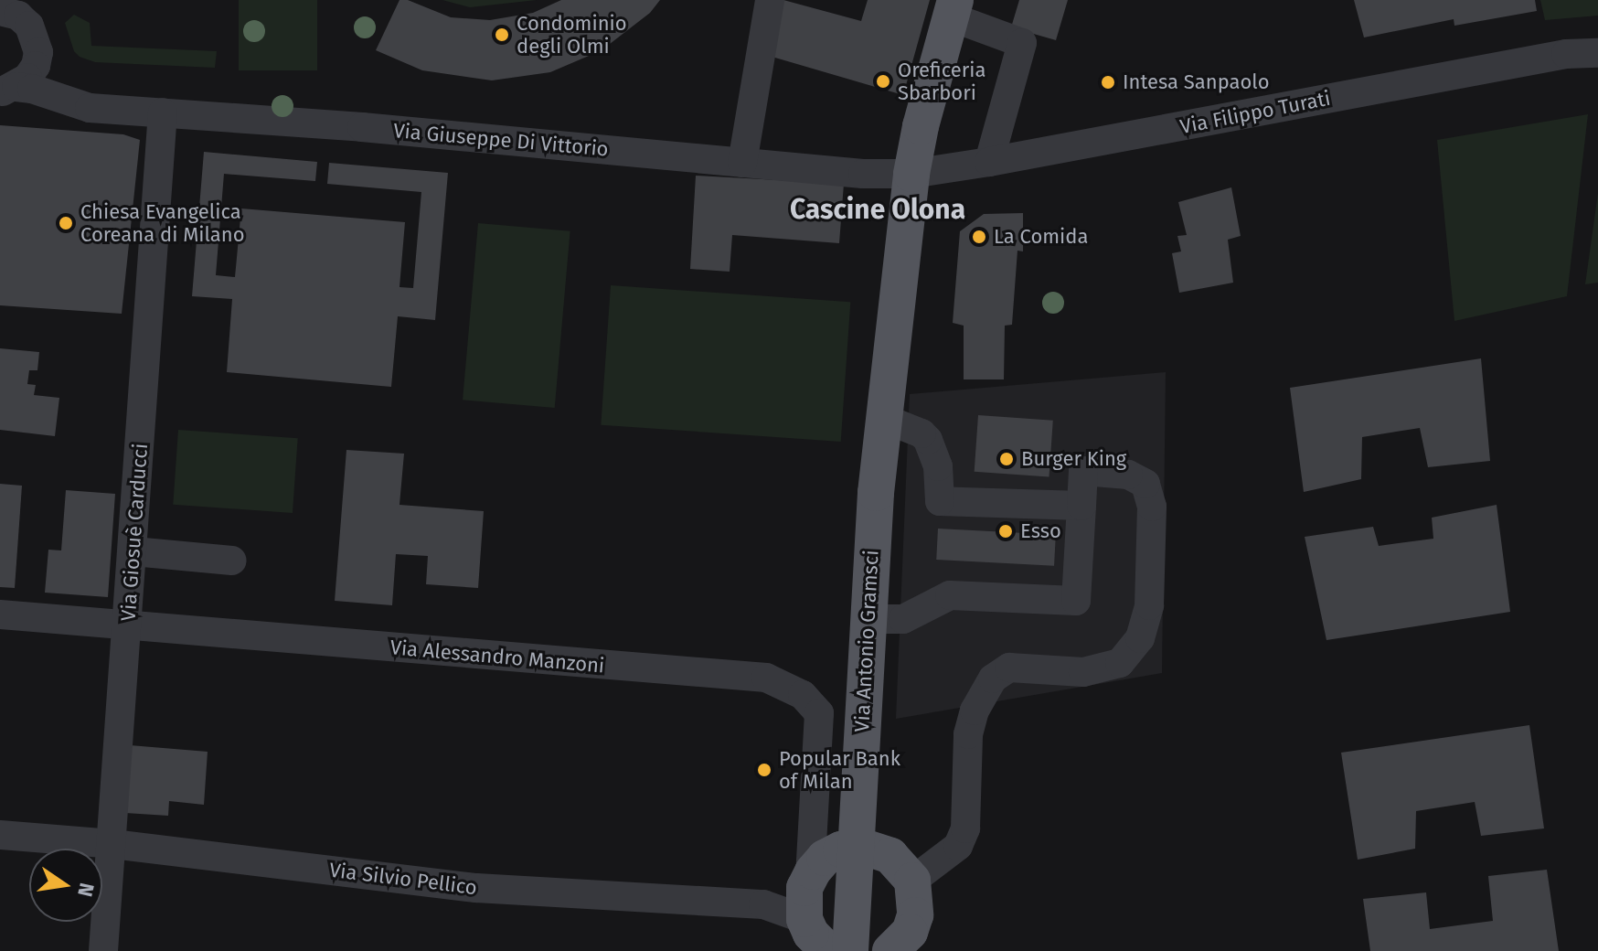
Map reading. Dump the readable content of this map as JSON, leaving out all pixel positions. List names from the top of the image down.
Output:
{
  "streets": {
    "main road": ["Via Antonio Gramsci"],
    "street": [
      "Via Filippo Turati",
      "Via Giuseppe Di Vittorio",
      "Via Giosuè Carducci",
      "Via Alessandro Manzoni",
      "Via Silvio Pellico"
    ]
  },
  "crossings": [
    ["Via Filippo Turati", "Via Giuseppe Di Vittorio"],
    ["Via Filippo Turati", "Via Antonio Gramsci"],
    ["Via Giuseppe Di Vittorio", "Via Giosuè Carducci"],
    ["Via Giuseppe Di Vittorio", "Via Antonio Gramsci"],
    ["Via Giosuè Carducci", "Via Alessandro Manzoni"],
    ["Via Giosuè Carducci", "Via Silvio Pellico"]
  ],
  "districts": ["Cascine Olona"],
  "places": [
    "Condominio degli Olmi",
    "Oreficeria Sbarbori",
    "Intesa Sanpaolo",
    "Chiesa Evangelica Coreana di Milano",
    "La Comida",
    "Burger King",
    "Esso",
    "Popular Bank of Milan"
  ],
  "north": "right"
}
